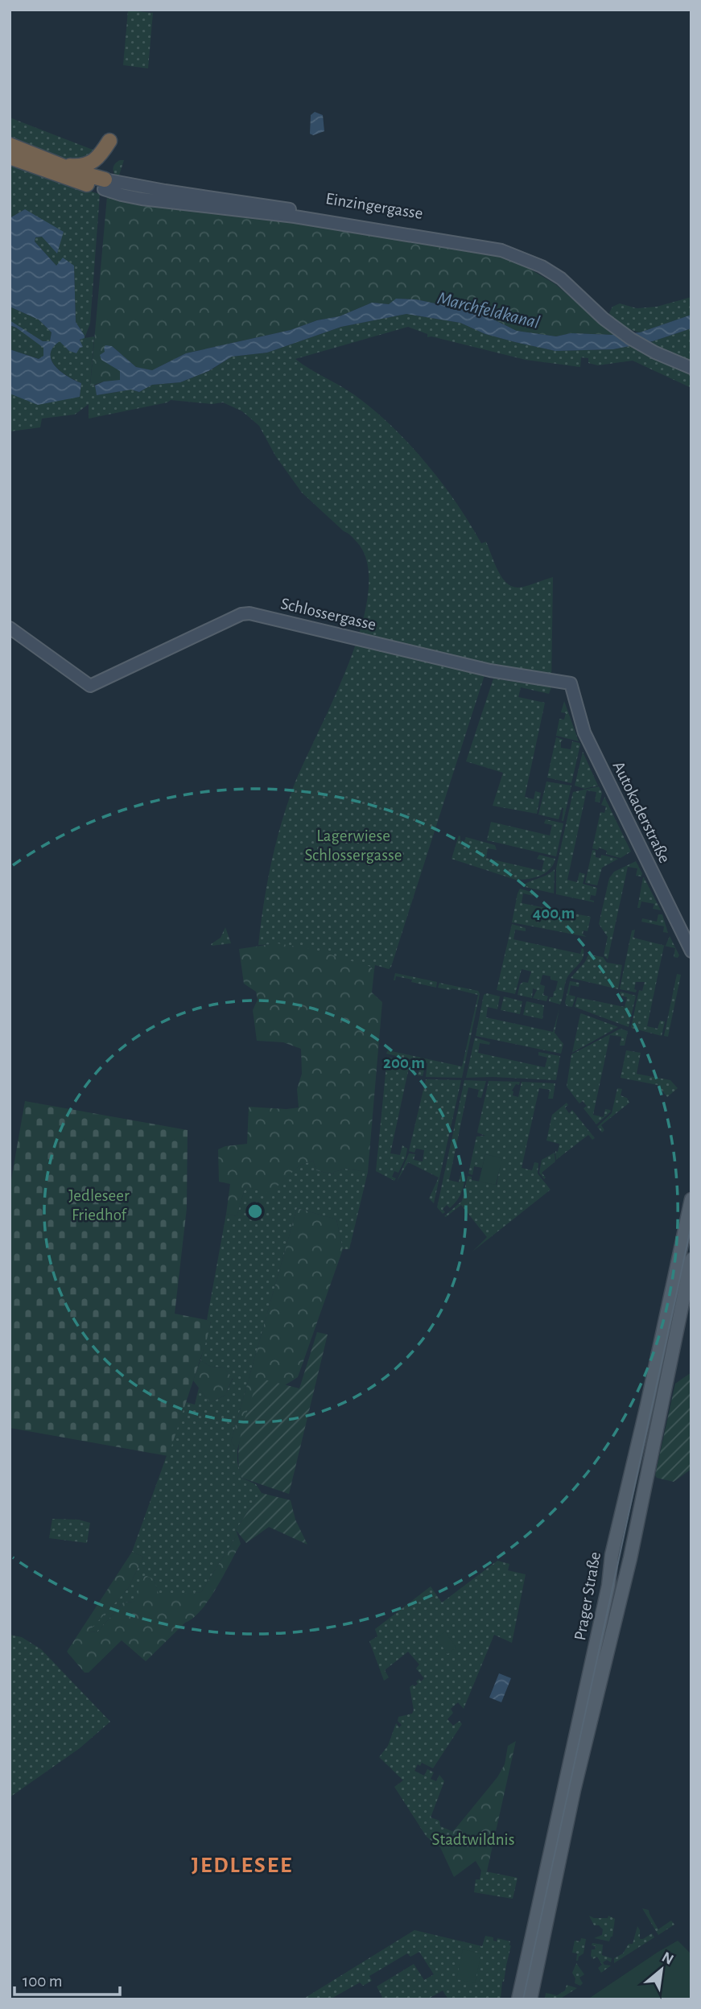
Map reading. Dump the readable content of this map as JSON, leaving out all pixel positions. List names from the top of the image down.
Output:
{
  "streets": {
    "main road": ["Prager Straße"],
    "street": ["Einzingergasse", "Schlossergasse", "Autokaderstraße"]
  },
  "crossings": [
    ["Schlossergasse", "Autokaderstraße"]
  ],
  "districts": ["JEDLESEE"],
  "water": ["Marchfeldkanal"],
  "parks": ["Lagerwiese Schlossergasse", "Jedleseer Friedhof", "Stadtwildnis"],
  "scale_bar": "100 m",
  "north": "top right",
  "rings": ["400 m", "200 m"]
}
